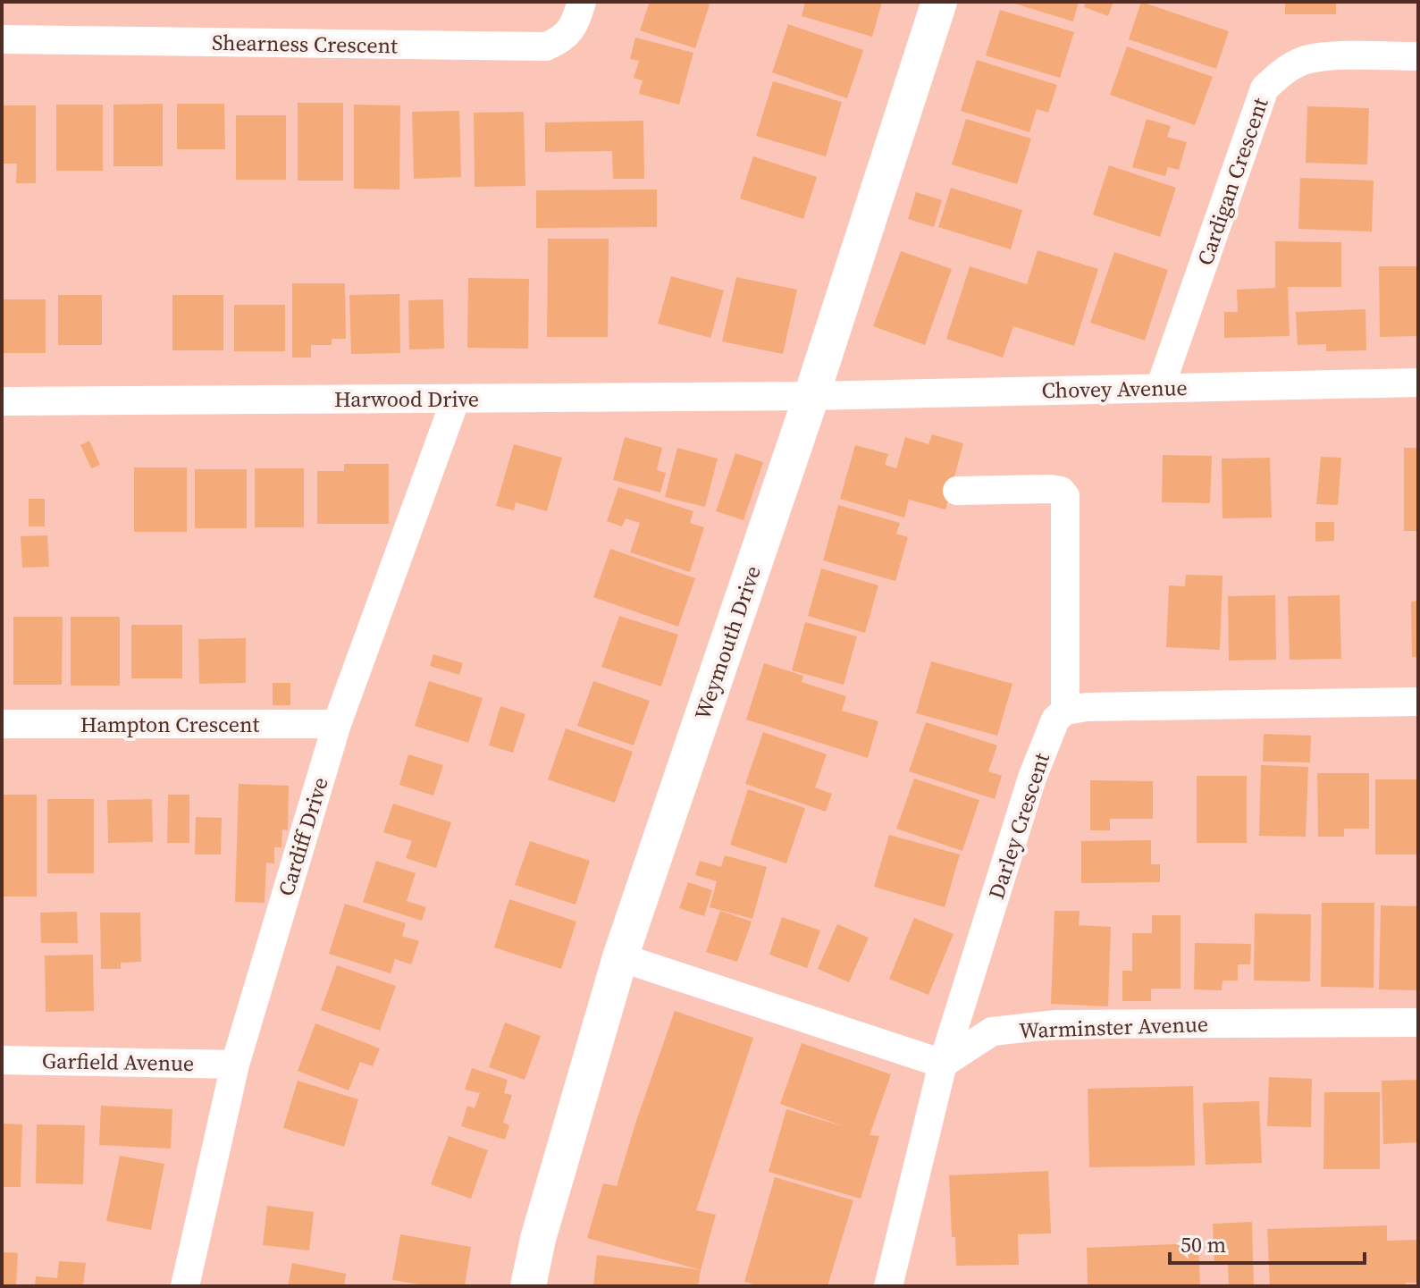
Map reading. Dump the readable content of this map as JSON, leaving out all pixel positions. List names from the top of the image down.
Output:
{
  "streets": {
    "street": [
      "Shearness Crescent",
      "Cardigan Crescent",
      "Chovey Avenue",
      "Harwood Drive",
      "Weymouth Drive",
      "Hampton Crescent",
      "Darley Crescent",
      "Cardiff Drive",
      "Warminster Avenue",
      "Garfield Avenue"
    ]
  },
  "crossings": [
    ["Cardigan Crescent", "Chovey Avenue"],
    ["Chovey Avenue", "Harwood Drive"],
    ["Chovey Avenue", "Weymouth Drive"],
    ["Harwood Drive", "Weymouth Drive"],
    ["Harwood Drive", "Cardiff Drive"],
    ["Hampton Crescent", "Cardiff Drive"],
    ["Darley Crescent", "Warminster Avenue"],
    ["Cardiff Drive", "Garfield Avenue"]
  ],
  "scale_bar": "50 m"
}
